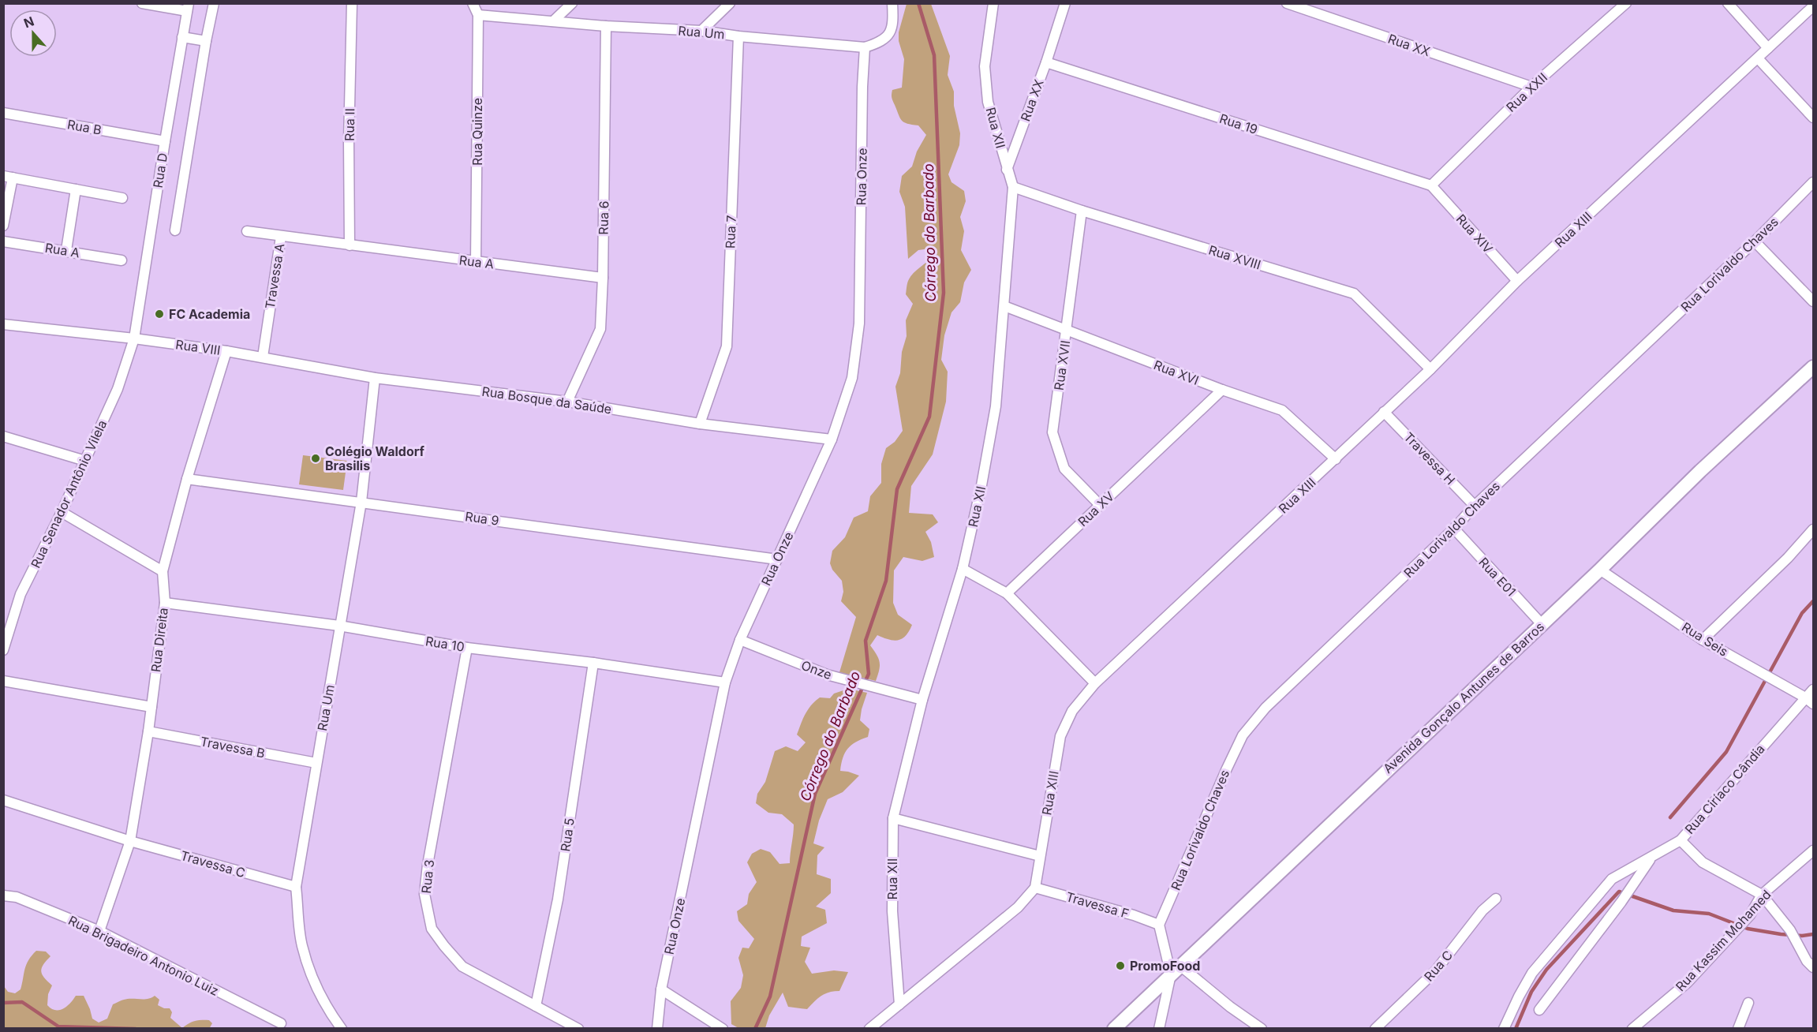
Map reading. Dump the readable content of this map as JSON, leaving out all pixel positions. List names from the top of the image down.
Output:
{
  "streets": {
    "main road": ["Avenida Gonçalo Antunes de Barros"],
    "street": [
      "Rua Um",
      "Rua XX",
      "Rua XXII",
      "Rua 19",
      "Rua II",
      "Rua B",
      "Rua XII",
      "Rua Quinze",
      "Rua D",
      "Rua Onze",
      "Rua 6",
      "Rua XIII",
      "Rua 7",
      "Rua XIV",
      "Rua A",
      "Rua XVIII",
      "Rua Lorivaldo Chaves",
      "Travessa A",
      "Rua VIII",
      "Rua XVII",
      "Rua XVI",
      "Rua Bosque da Saúde",
      "Travessa H",
      "Rua Senador Antônio Vilela",
      "Rua XV",
      "Rua 9",
      "Rua E01",
      "Rua Seis",
      "Rua Direita",
      "Rua 10",
      "Onze",
      "Travessa B",
      "Rua Ciríaco Cândia",
      "Rua 5",
      "Travessa C",
      "Rua 3",
      "Travessa F",
      "Rua Kassim Mohamed",
      "Rua Brigadeiro Antonio Luiz",
      "Rua C"
    ]
  },
  "crossings": [
    ["Rua Um", "Rua Quinze"],
    ["Rua Um", "Rua Onze"],
    ["Rua Um", "Rua 6"],
    ["Rua Um", "Rua 7"],
    ["Rua Um", "Rua Bosque da Saúde"],
    ["Rua Um", "Rua 9"],
    ["Rua Um", "Rua 10"],
    ["Rua Um", "Travessa B"],
    ["Rua Um", "Travessa C"],
    ["Rua XX", "Rua XXII"],
    ["Rua XX", "Rua 19"],
    ["Rua XX", "Rua XII"],
    ["Rua XXII", "Rua 19"],
    ["Rua XXII", "Rua XIV"],
    ["Rua 19", "Rua XIV"],
    ["Rua II", "Rua A"],
    ["Rua II", "Travessa A"],
    ["Rua B", "Rua D"],
    ["Rua XII", "Rua XVIII"],
    ["Rua XII", "Rua XVI"],
    ["Rua XII", "Onze"],
    ["Rua Quinze", "Rua A"],
    ["Rua D", "Rua VIII"],
    ["Rua D", "Rua Senador Antônio Vilela"],
    ["Rua Onze", "Rua Bosque da Saúde"],
    ["Rua Onze", "Rua 9"],
    ["Rua Onze", "Rua 10"],
    ["Rua Onze", "Onze"],
    ["Rua 6", "Rua A"],
    ["Rua 6", "Rua Bosque da Saúde"],
    ["Rua XIII", "Rua XIV"],
    ["Rua XIII", "Rua XVIII"],
    ["Rua XIII", "Rua XVI"],
    ["Rua XIII", "Travessa H"],
    ["Rua XIII", "Travessa F"],
    ["Rua 7", "Rua Bosque da Saúde"],
    ["Rua A", "Travessa A"],
    ["Rua XVIII", "Rua XVII"],
    ["Rua Lorivaldo Chaves", "Travessa H"],
    ["Rua Lorivaldo Chaves", "Rua E01"],
    ["Rua Lorivaldo Chaves", "Travessa F"],
    ["Travessa A", "Rua VIII"],
    ["Travessa A", "Rua Bosque da Saúde"],
    ["Rua VIII", "Rua Bosque da Saúde"],
    ["Rua VIII", "Rua Senador Antônio Vilela"],
    ["Rua VIII", "Rua Direita"],
    ["Rua XVII", "Rua XVI"],
    ["Rua XVII", "Rua XV"],
    ["Rua XVI", "Rua XV"],
    ["Rua 9", "Rua Direita"],
    ["Rua E01", "Avenida Gonçalo Antunes de Barros"],
    ["Rua Seis", "Avenida Gonçalo Antunes de Barros"],
    ["Rua Seis", "Rua Ciríaco Cândia"],
    ["Rua Direita", "Rua 10"],
    ["Rua Direita", "Travessa B"],
    ["Rua Direita", "Travessa C"],
    ["Rua Direita", "Rua Brigadeiro Antonio Luiz"],
    ["Rua 10", "Rua 5"],
    ["Rua 10", "Rua 3"],
    ["Rua 5", "Rua 3"]
  ],
  "water": ["Córrego do Barbado"],
  "places": ["FC Academia", "Colégio Waldorf Brasilis", "PromoFood"],
  "north": "top"
}
